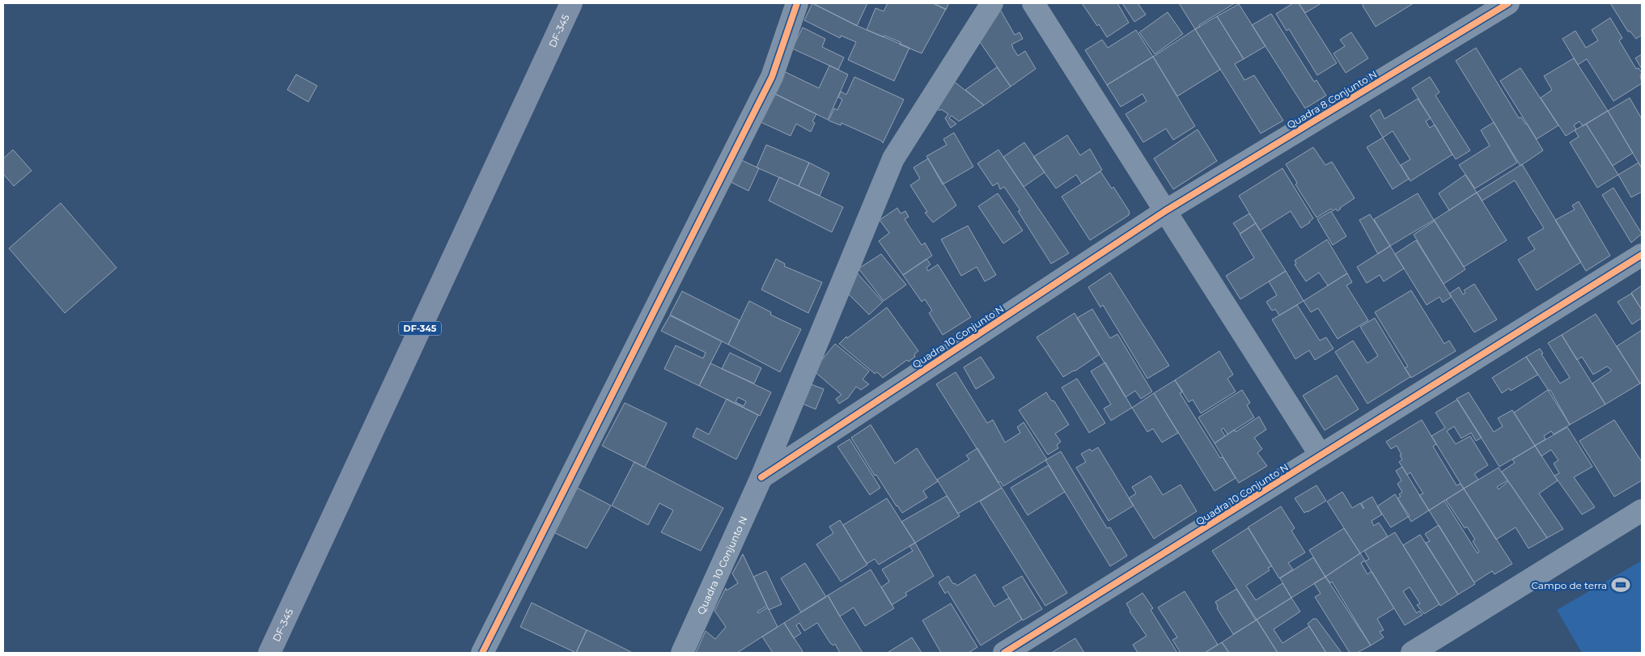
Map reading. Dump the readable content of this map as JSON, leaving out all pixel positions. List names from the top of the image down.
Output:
{
  "streets": {
    "main road": ["DF-345"],
    "street": ["Quadra 8 Conjunto N", "Quadra 10 Conjunto N"]
  },
  "crossings": [
    ["Quadra 8 Conjunto N", "Quadra 10 Conjunto N"]
  ],
  "places": {
    "sports": ["Campo de terra"]
  }
}
